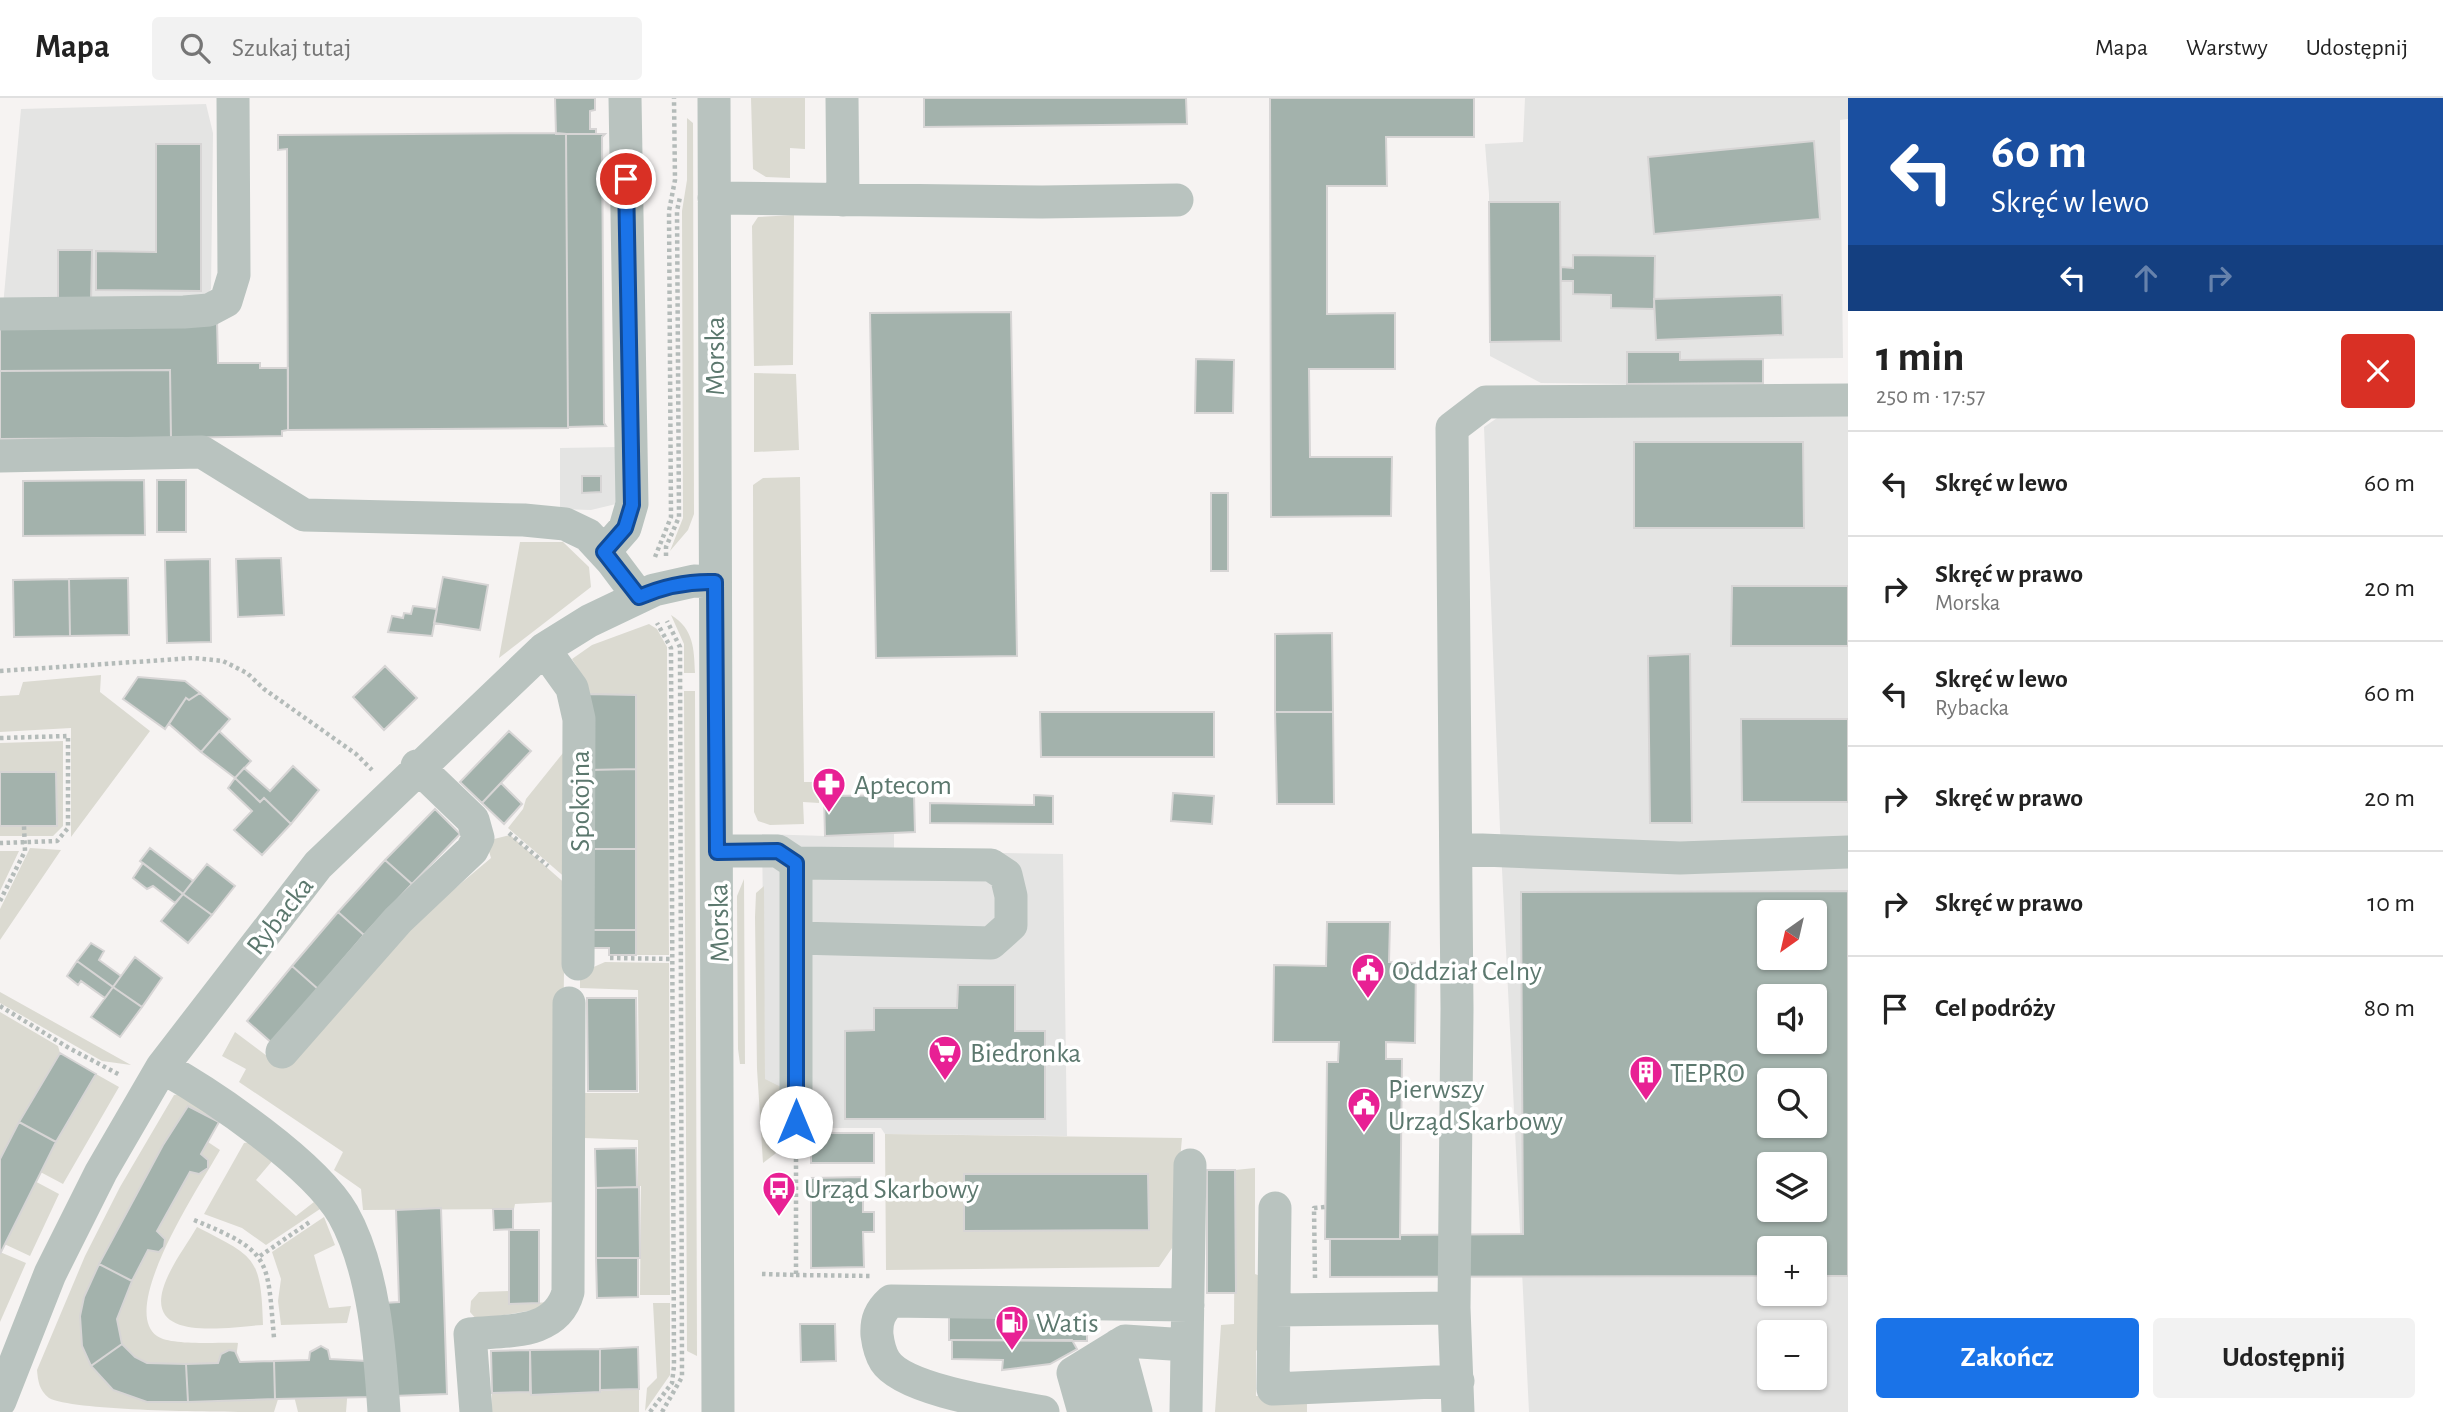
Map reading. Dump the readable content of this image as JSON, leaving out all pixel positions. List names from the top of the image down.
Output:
{
  "streets": {
    "street": ["Morska", "Spokojna", "Rybacka"]
  },
  "crossings": [
    ["Morska", "Rybacka"],
    ["Spokojna", "Rybacka"]
  ],
  "places": {
    "pharmacy": ["Aptecom"],
    "public building": ["Oddział Celny", "Pierwszy Urząd Skarbowy"],
    "supermarket": ["Biedronka"],
    "building": ["TEPRO"],
    "bus stop": ["Urząd Skarbowy"],
    "fuel station": ["Watis"]
  },
  "north": "bottom left",
  "page": {
    "header": "Mapa",
    "search": "Szukaj tutaj",
    "nav": ["Mapa", "Warstwy", "Udostępnij"],
    "turn": ["60 m", "Skręć w lewo"],
    "heading": ["1 min", "250 m · 17:57"],
    "list": [
      {
        "name": "Skręć w lewo",
        "value": "60 m"
      },
      {
        "name": "Skręć w prawo",
        "note": "Morska",
        "value": "20 m"
      },
      {
        "name": "Skręć w lewo",
        "note": "Rybacka",
        "value": "60 m"
      },
      {
        "name": "Skręć w prawo",
        "value": "20 m"
      },
      {
        "name": "Skręć w prawo",
        "value": "10 m"
      },
      {
        "name": "Cel podróży",
        "value": "80 m"
      }
    ],
    "map_buttons": ["+", "−"],
    "buttons": ["Zakończ", "Udostępnij"]
  }
}
